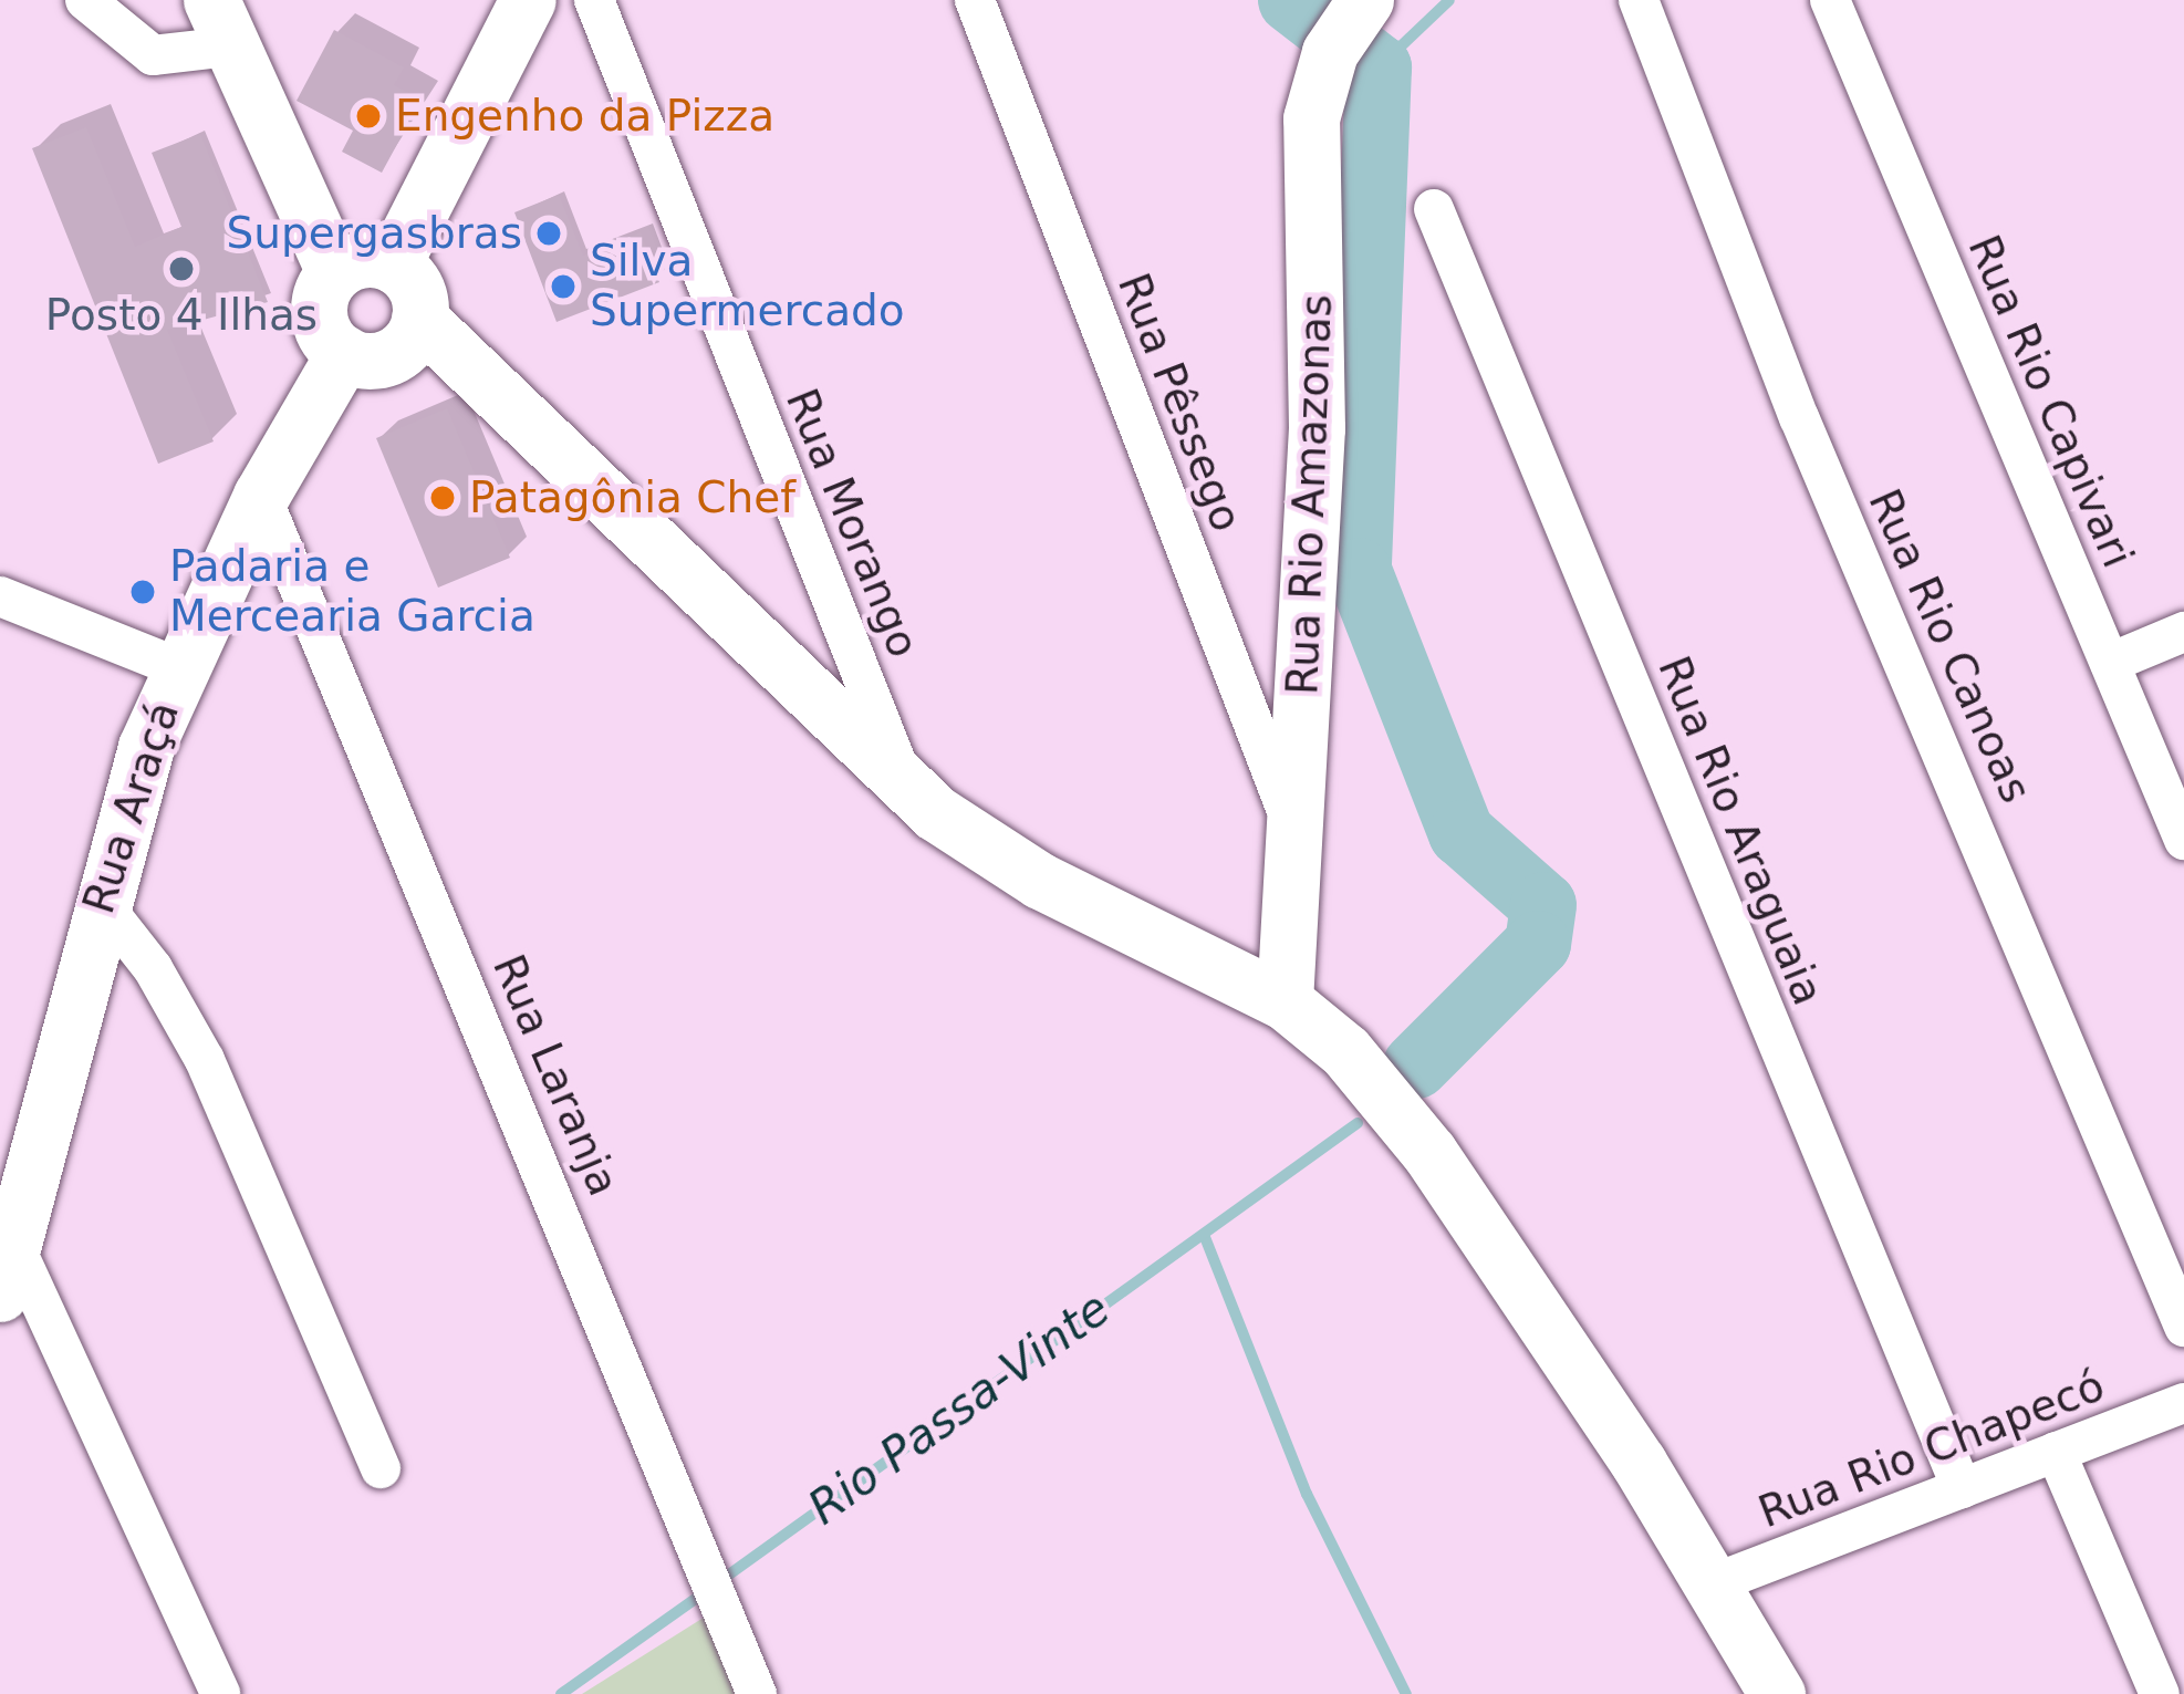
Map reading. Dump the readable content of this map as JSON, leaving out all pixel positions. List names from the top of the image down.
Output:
{
  "streets": {
    "street": [
      "Rua Rio Capivari",
      "Rua Pêssego",
      "Rua Rio Amazonas",
      "Rua Morango",
      "Rua Rio Canoas",
      "Rua Araçá",
      "Rua Rio Araguaia",
      "Rua Laranja",
      "Rua Rio Chapecó"
    ]
  },
  "crossings": [
    ["Rua Pêssego", "Rua Rio Amazonas"],
    ["Rua Araçá", "Rua Laranja"],
    ["Rua Rio Araguaia", "Rua Rio Chapecó"]
  ],
  "water": ["Rio Passa-Vinte"],
  "places": [
    "Engenho da Pizza",
    "Supergasbras",
    "Posto 4 Ilhas",
    "Silva Supermercado",
    "Patagônia Chef",
    "Padaria e Mercearia Garcia"
  ]
}
